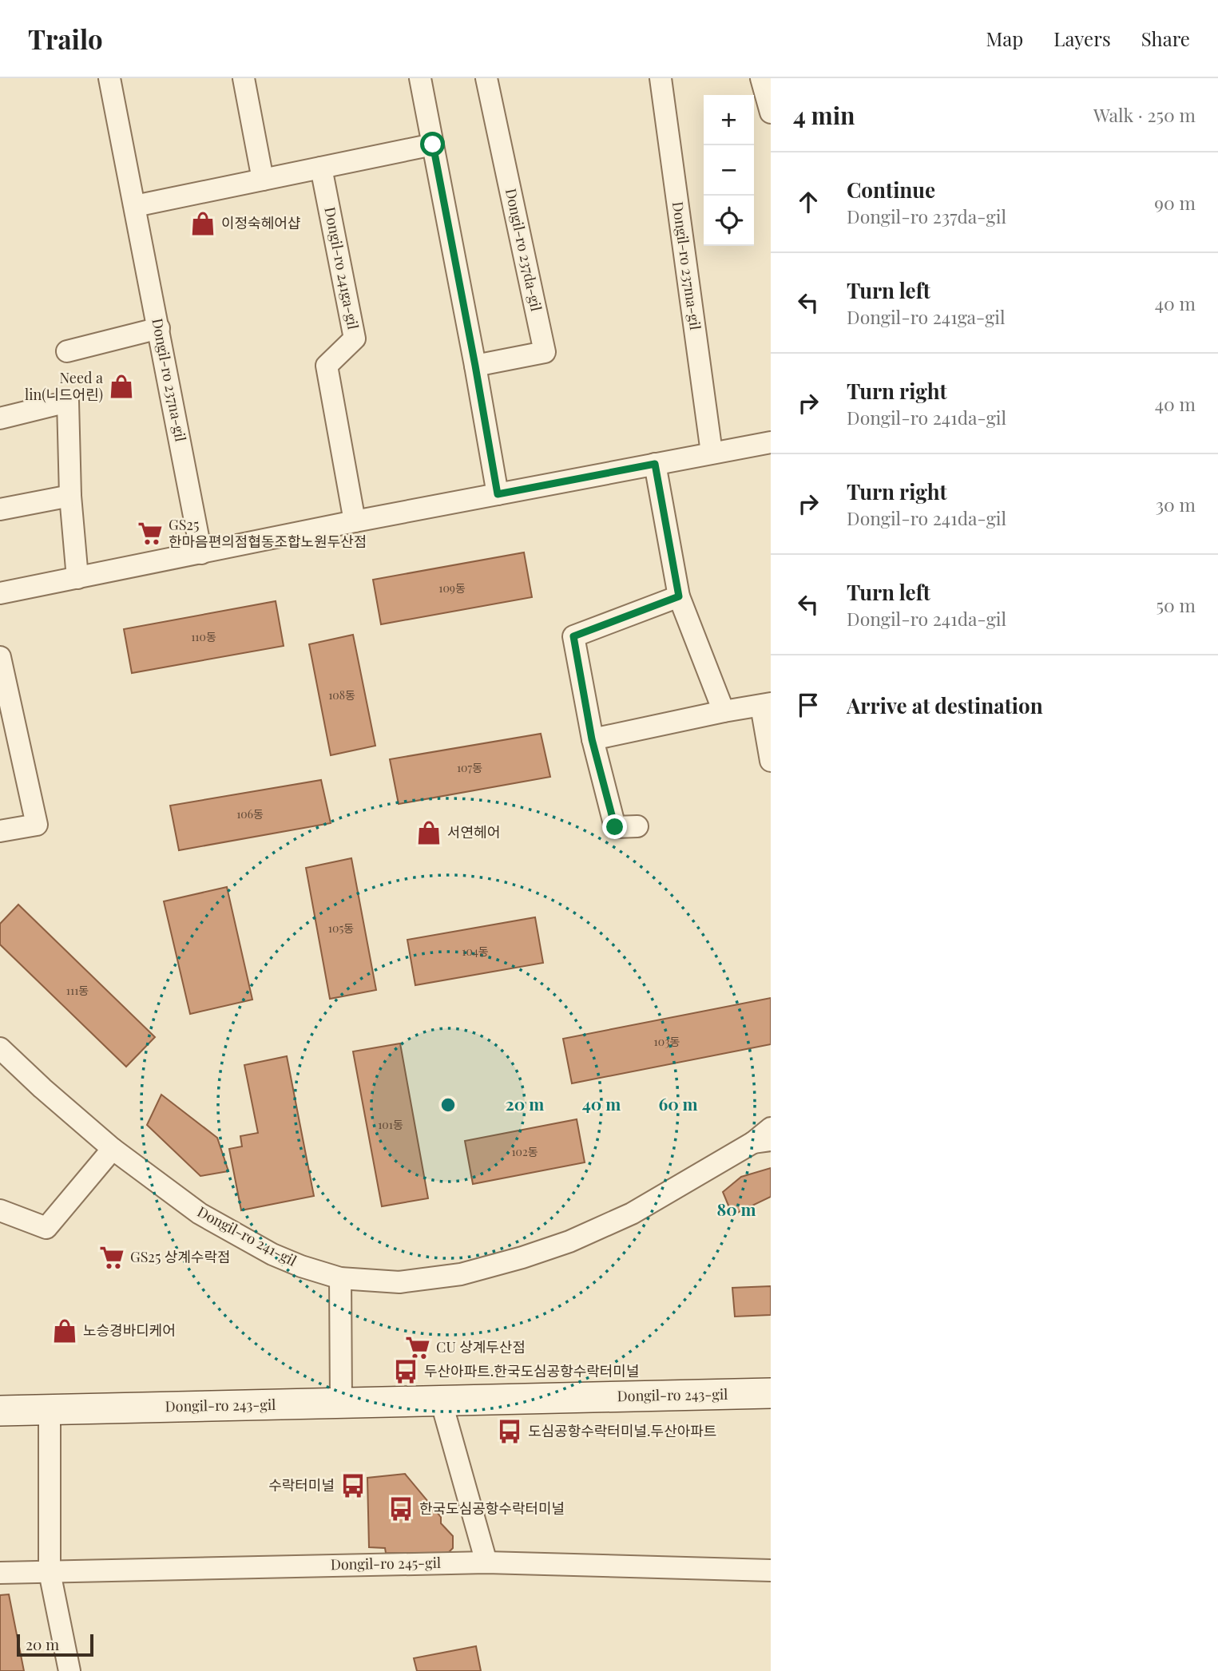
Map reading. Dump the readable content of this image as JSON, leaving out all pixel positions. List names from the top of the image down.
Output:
{
  "streets": {
    "main road": ["Dongil-ro 243-gil"],
    "street": [
      "Dongil-ro 237da-gil",
      "Dongil-ro 237ma-gil",
      "Dongil-ro 241ga-gil",
      "Dongil-ro 237na-gil",
      "Dongil-ro 241-gil",
      "Dongil-ro 245-gil"
    ]
  },
  "places": {
    "shop": [
      "이정숙헤어샵",
      "Need a lin(니드어린)",
      "서연헤어",
      "노승경바디케어"
    ],
    "supermarket": ["GS25 한마음편의점협동조합노원두산점", "GS25 상계수락점", "CU 상계두산점"],
    "bus stop": [
      "두산아파트.한국도심공항수락터미널",
      "도심공항수락터미널.두산아파트",
      "수락터미널",
      "한국도심공항수락터미널"
    ]
  },
  "house_numbers": [
    "109동",
    "110동",
    "108동",
    "107동",
    "106동",
    "105동",
    "104동",
    "111동",
    "103동",
    "101동",
    "102동"
  ],
  "scale_bar": "20 m",
  "page": {
    "header": "Trailo",
    "nav": ["Map", "Layers", "Share"],
    "heading": ["4 min", "Walk · 250 m"],
    "map_buttons": ["+", "−"],
    "list": [
      ["Continue", "Dongil-ro 237da-gil", "90 m"],
      ["Turn left", "Dongil-ro 241ga-gil", "40 m"],
      ["Turn right", "Dongil-ro 241da-gil", "40 m"],
      ["Turn right", "Dongil-ro 241da-gil", "30 m"],
      ["Turn left", "Dongil-ro 241da-gil", "50 m"],
      "Arrive at destination"
    ],
    "scale": "20 m"
  },
  "rings": [
    "20 m",
    "40 m",
    "60 m",
    "80 m"
  ]
}
